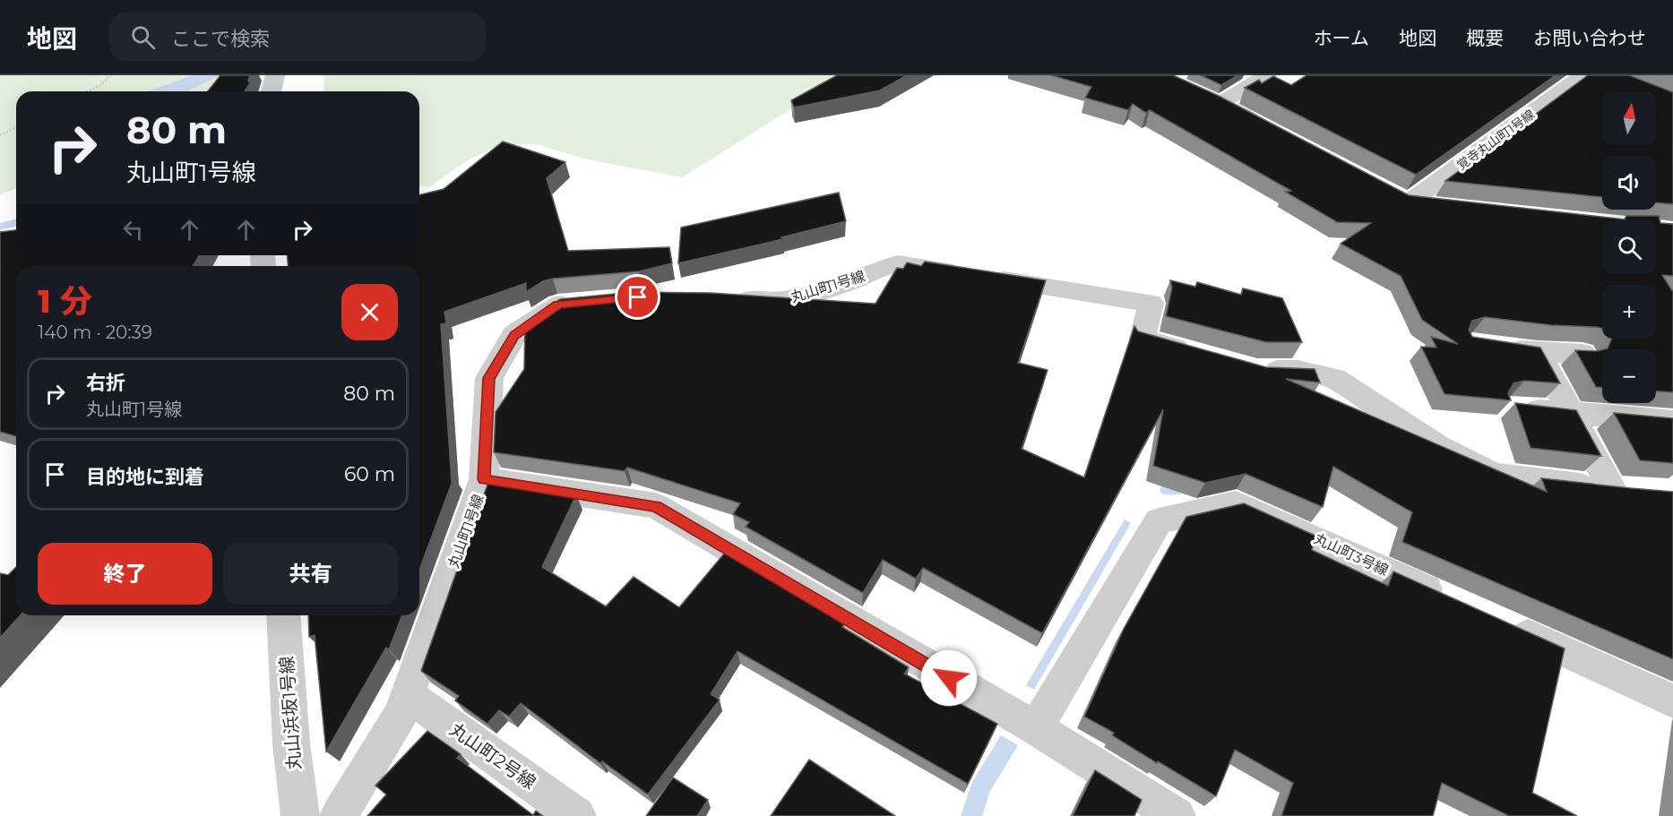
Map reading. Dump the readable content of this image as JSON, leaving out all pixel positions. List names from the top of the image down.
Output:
{
  "streets": {
    "street": [
      "覚寺丸山町1号線",
      "丸山町1号線",
      "丸山町3号線",
      "丸山浜坂1号線",
      "丸山町2号線"
    ]
  },
  "crossings": [
    ["丸山町1号線", "丸山町2号線"]
  ],
  "north": "top",
  "page": {
    "header": "地図",
    "search": "ここで検索",
    "nav": [
      "ホーム",
      "地図",
      "概要",
      "お問い合わせ"
    ],
    "map_buttons": ["+", "−"],
    "turn": ["80 m", "丸山町1号線"],
    "heading": ["1 分", "140 m · 20:39"],
    "list": [
      {
        "name": "右折",
        "note": "丸山町1号線",
        "value": "80 m"
      },
      {
        "name": "目的地に到着",
        "value": "60 m"
      }
    ],
    "buttons": ["終了", "共有"]
  }
}
